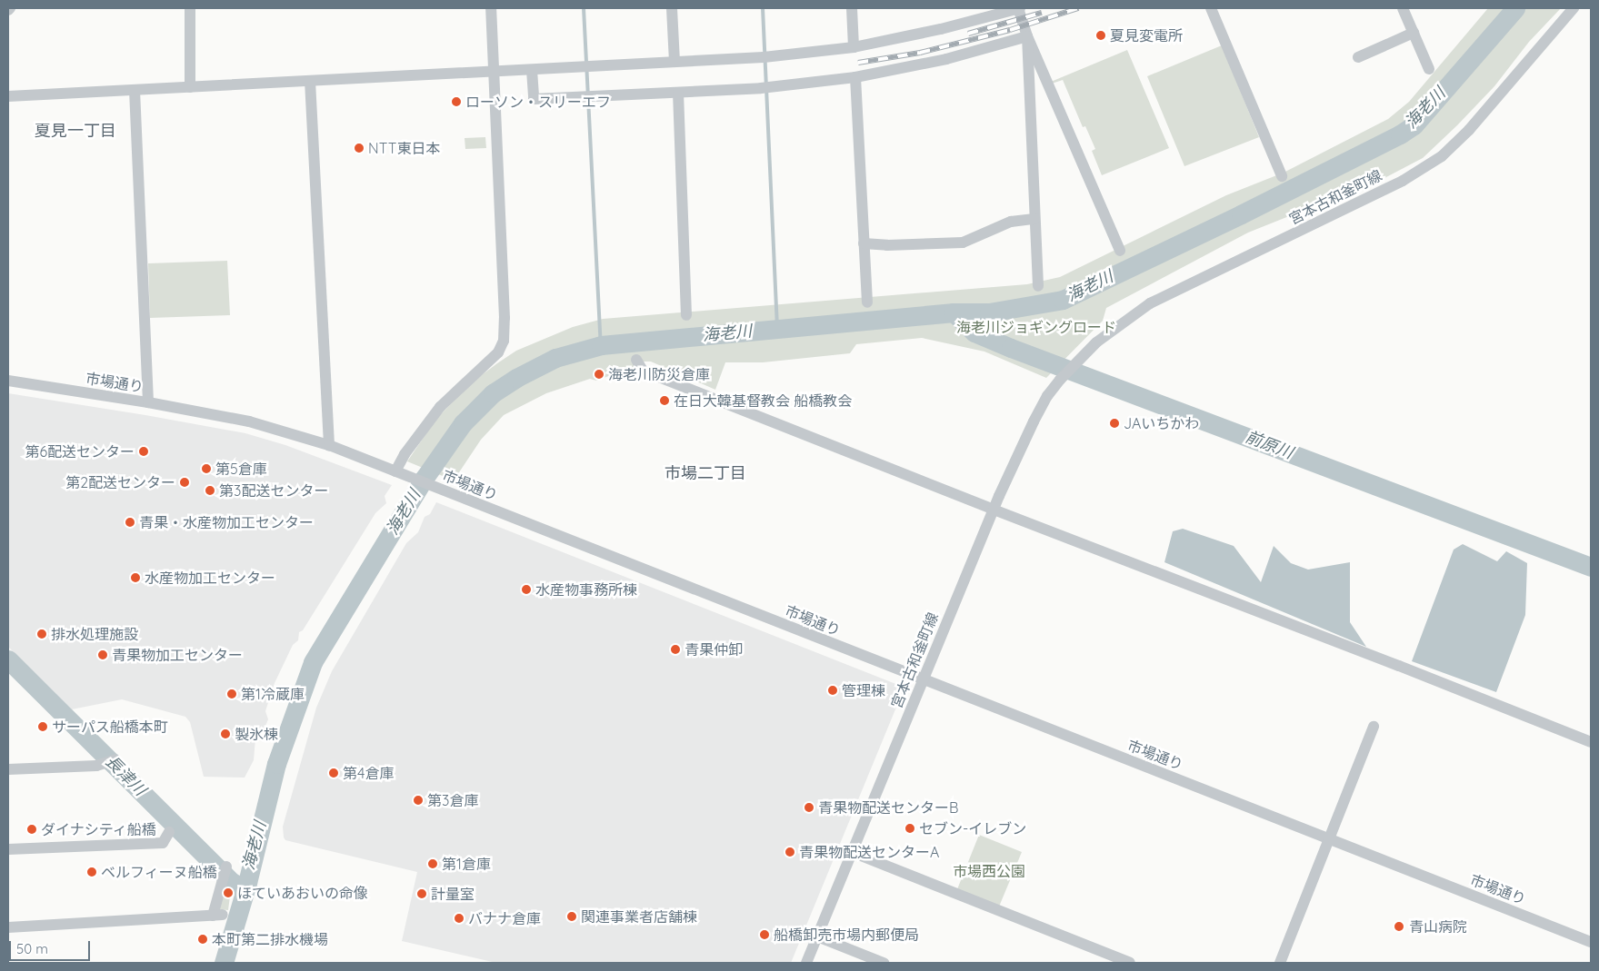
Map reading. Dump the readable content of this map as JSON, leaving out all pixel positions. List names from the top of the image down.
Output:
{
  "streets": {
    "street": ["宮本古和釜町線", "市場通り"]
  },
  "crossings": [
    ["宮本古和釜町線", "市場通り"]
  ],
  "districts": ["夏見一丁目", "市場二丁目"],
  "water": ["海老川", "前原川", "長津川"],
  "parks": ["海老川ジョギングロード", "市場西公園"],
  "places": [
    "夏見変電所",
    "ローソン・スリーエフ",
    "NTT東日本",
    "海老川防災倉庫",
    "在日大韓基督教会 船橋教会",
    "JAいちかわ",
    "第6配送センター",
    "第5倉庫",
    "第2配送センター",
    "第3配送センター",
    "青果・水産物加工センター",
    "水産物加工センター",
    "水産物事務所棟",
    "排水処理施設",
    "青果仲卸",
    "青果物加工センター",
    "管理棟",
    "第1冷蔵庫",
    "サーパス船橋本町",
    "製氷棟",
    "第4倉庫",
    "第3倉庫",
    "青果物配送センターB",
    "セブン-イレブン",
    "ダイナシティ船橋",
    "青果物配送センターA",
    "第1倉庫",
    "ベルフィーヌ船橋",
    "ほていあおいの命像",
    "計量室",
    "関連事業者店舗棟",
    "バナナ倉庫",
    "青山病院",
    "船橋卸売市場内郵便局",
    "本町第二排水機場"
  ],
  "scale_bar": "50 m"
}
